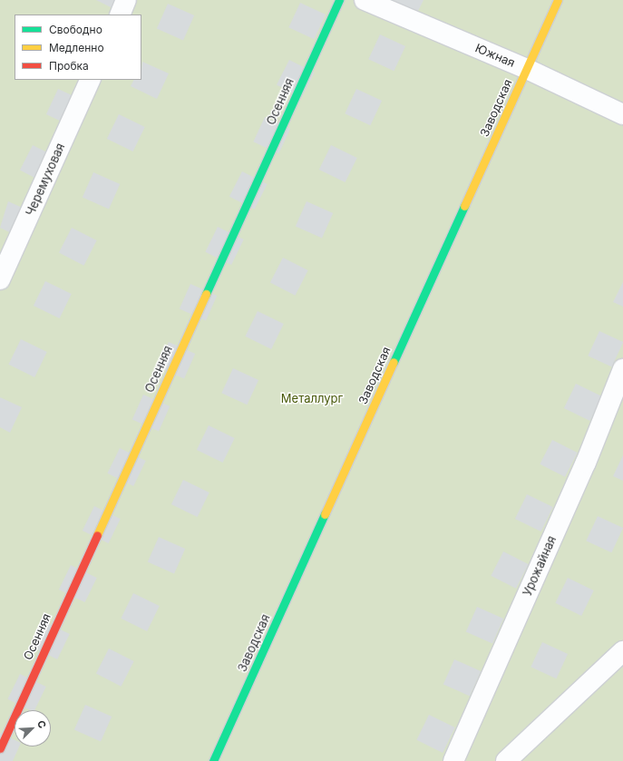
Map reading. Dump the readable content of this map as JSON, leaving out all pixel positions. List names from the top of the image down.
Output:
{
  "streets": {
    "street": [
      "Южная",
      "Осенняя",
      "Заводская",
      "Черемуховая",
      "Урожайная"
    ]
  },
  "crossings": [
    ["Южная", "Заводская"]
  ],
  "parks": ["Металлург"],
  "legend": ["Свободно", "Медленно", "Пробка"],
  "north": "top right"
}
